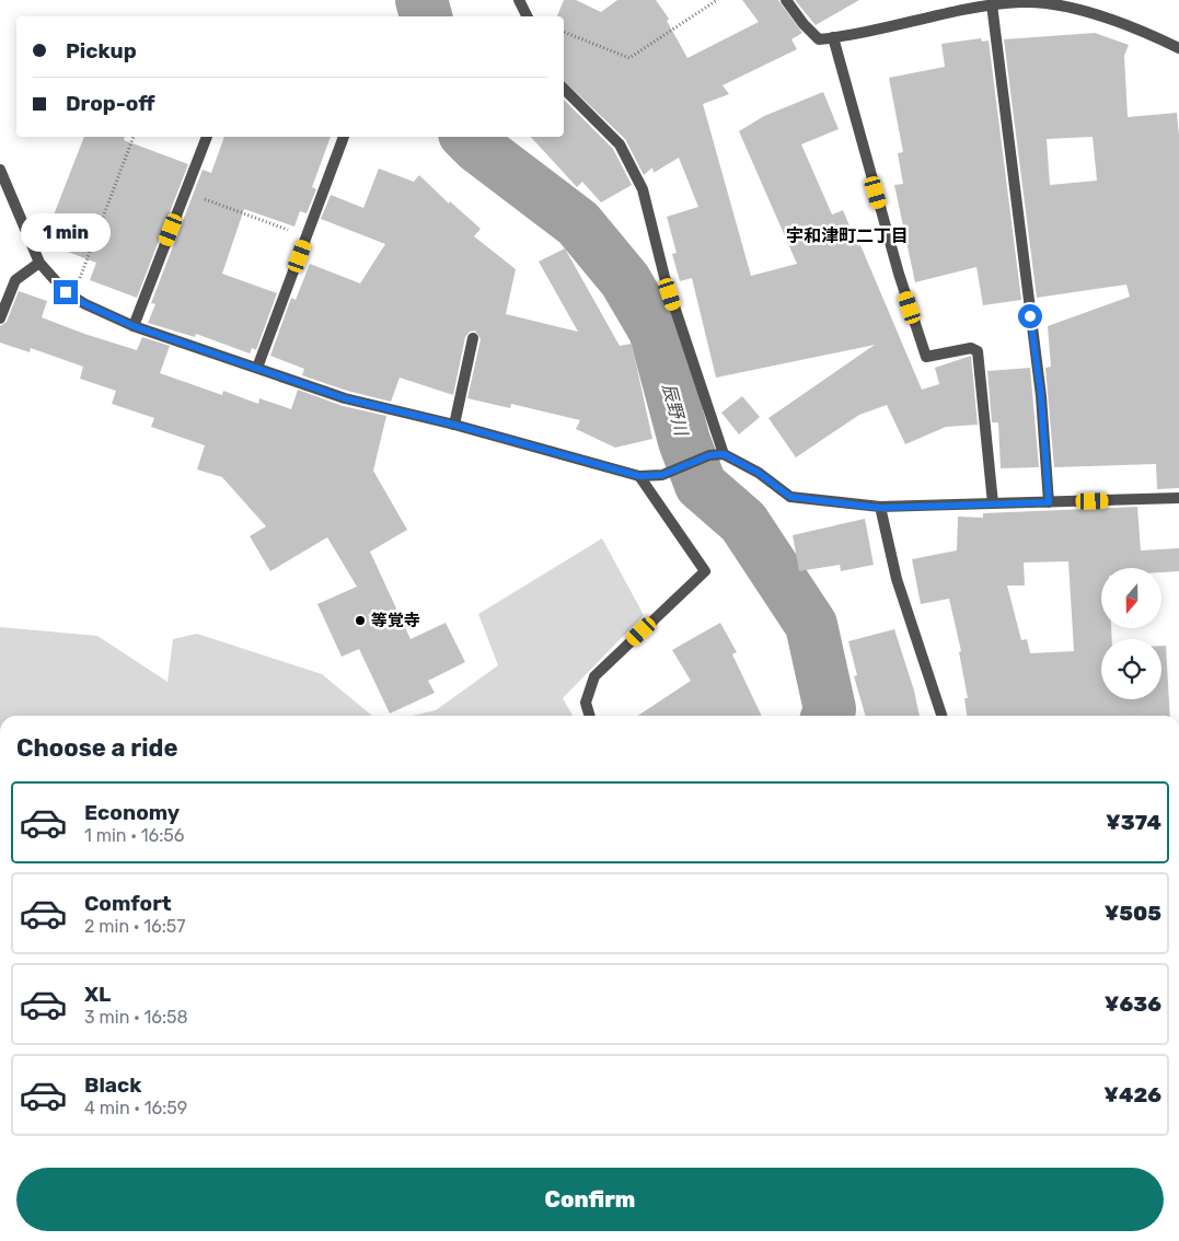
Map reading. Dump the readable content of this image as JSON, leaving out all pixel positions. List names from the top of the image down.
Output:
{
  "districts": ["宇和津町二丁目"],
  "water": ["辰野川"],
  "places": ["等覚寺"],
  "north": "bottom",
  "page": {
    "banner": ["Pickup", "Drop-off"],
    "bubble": "1 min",
    "heading": "Choose a ride",
    "list": [
      {
        "name": "Economy",
        "note": "1 min · 16:56",
        "value": "¥374"
      },
      {
        "name": "Comfort",
        "note": "2 min · 16:57",
        "value": "¥505"
      },
      {
        "name": "XL",
        "note": "3 min · 16:58",
        "value": "¥636"
      },
      {
        "name": "Black",
        "note": "4 min · 16:59",
        "value": "¥426"
      }
    ],
    "buttons": "Confirm"
  }
}
